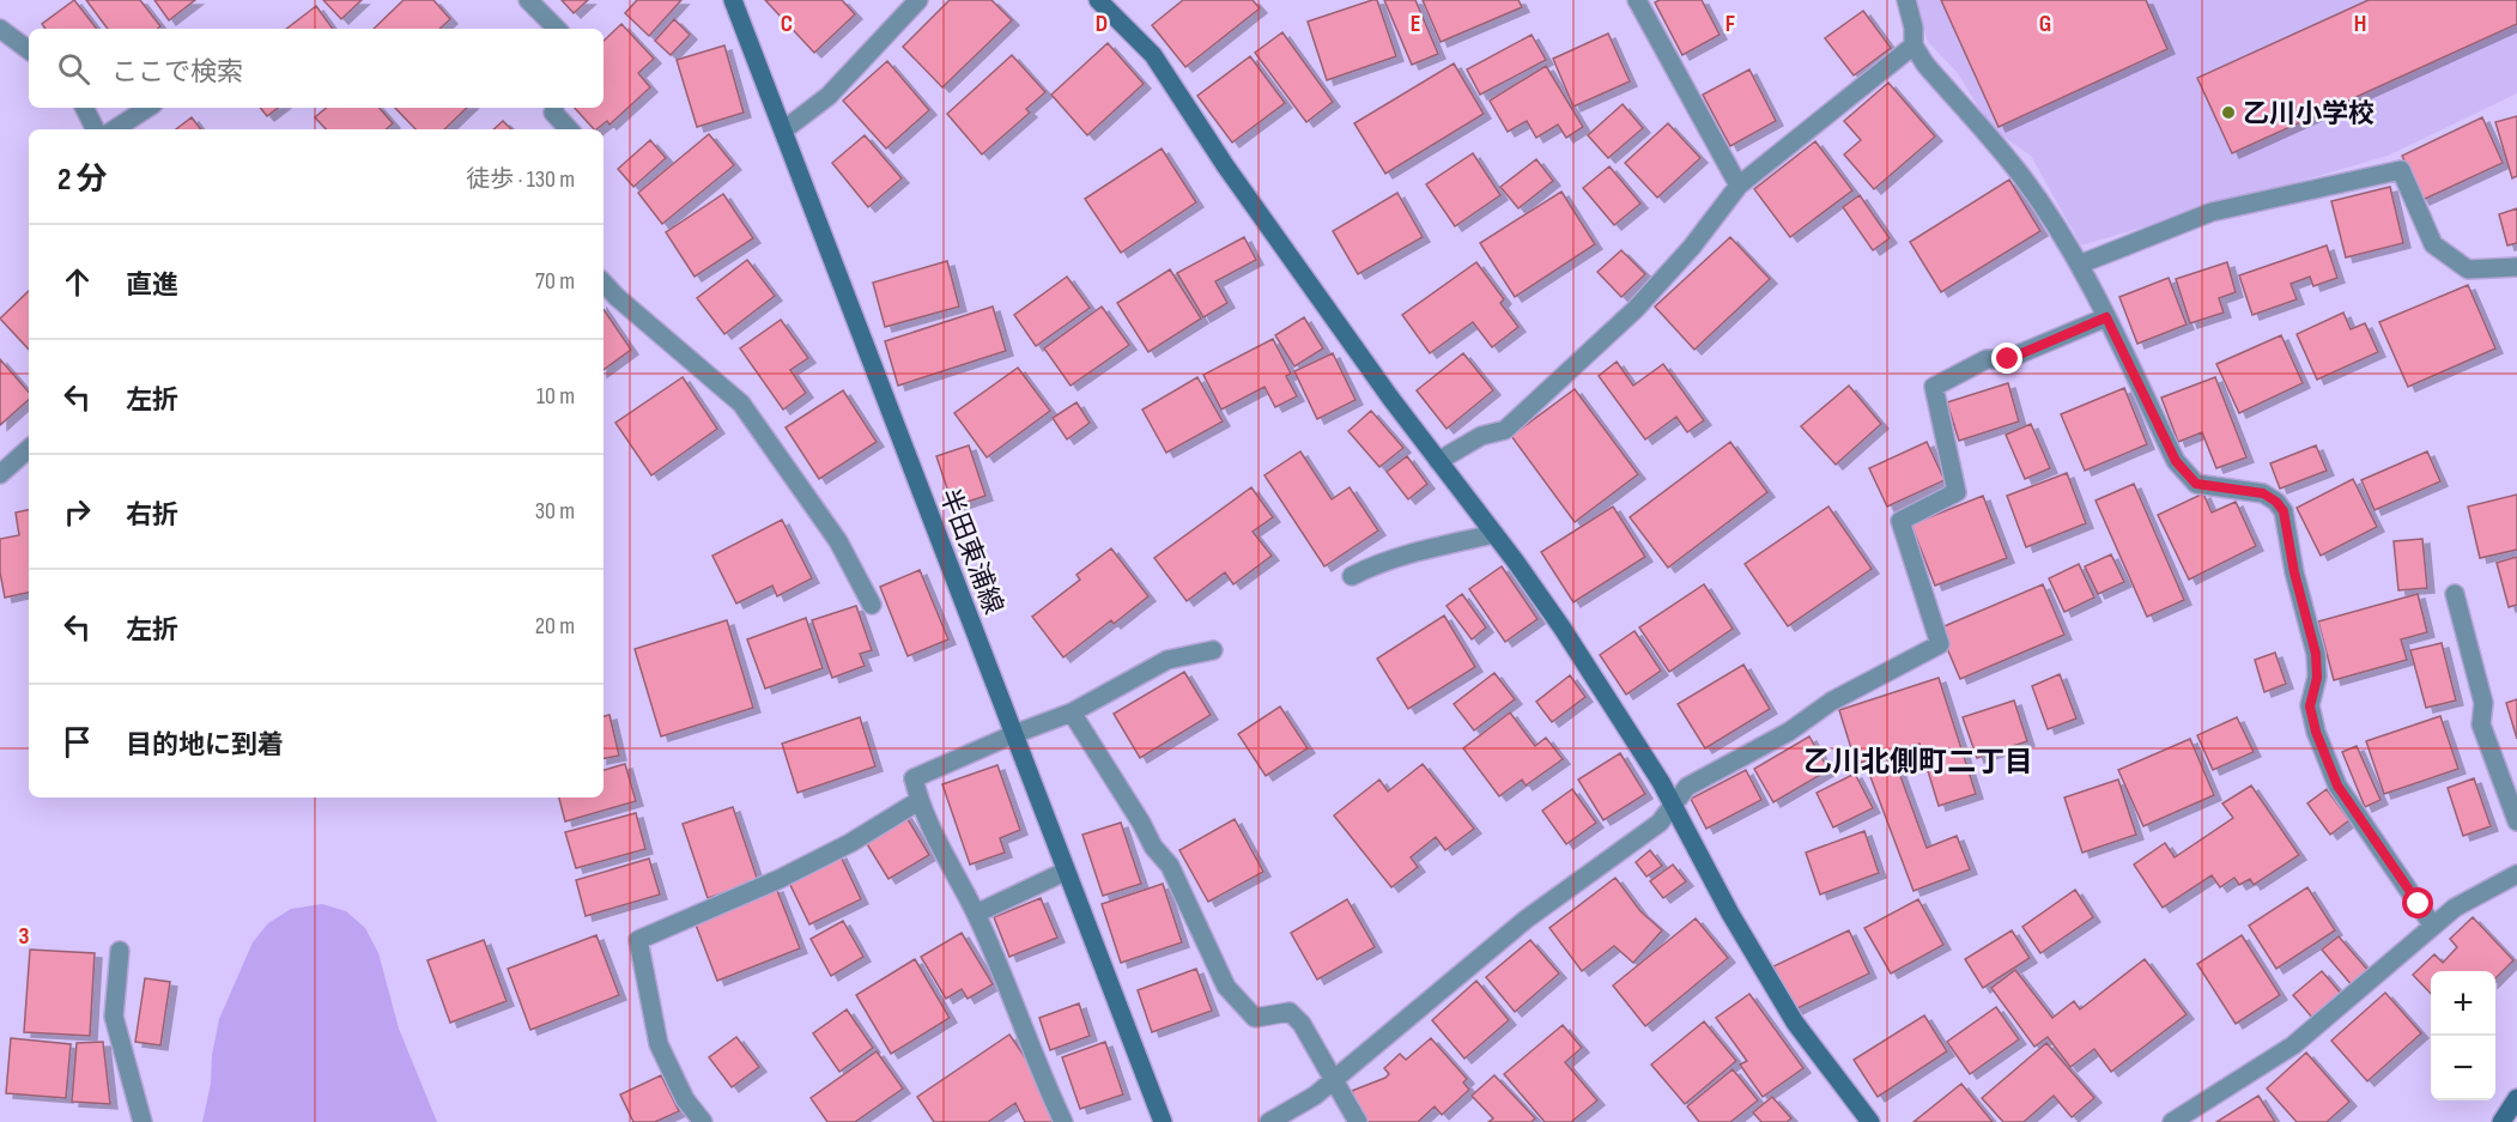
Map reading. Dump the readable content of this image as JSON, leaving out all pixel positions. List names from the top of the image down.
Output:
{
  "streets": {
    "street": ["半田東浦線"]
  },
  "districts": ["乙川北側町二丁目"],
  "places": ["乙川小学校"],
  "page": {
    "search": "ここで検索",
    "heading": ["2 分", "徒歩 · 130 m"],
    "list": [
      ["直進", "70 m"],
      ["左折", "10 m"],
      ["右折", "30 m"],
      ["左折", "20 m"],
      "目的地に到着"
    ],
    "map_buttons": ["+", "−"]
  },
  "grid": {
    "columns": [
      "C",
      "D",
      "E",
      "F",
      "G",
      "H"
    ],
    "rows": ["3"]
  }
}
